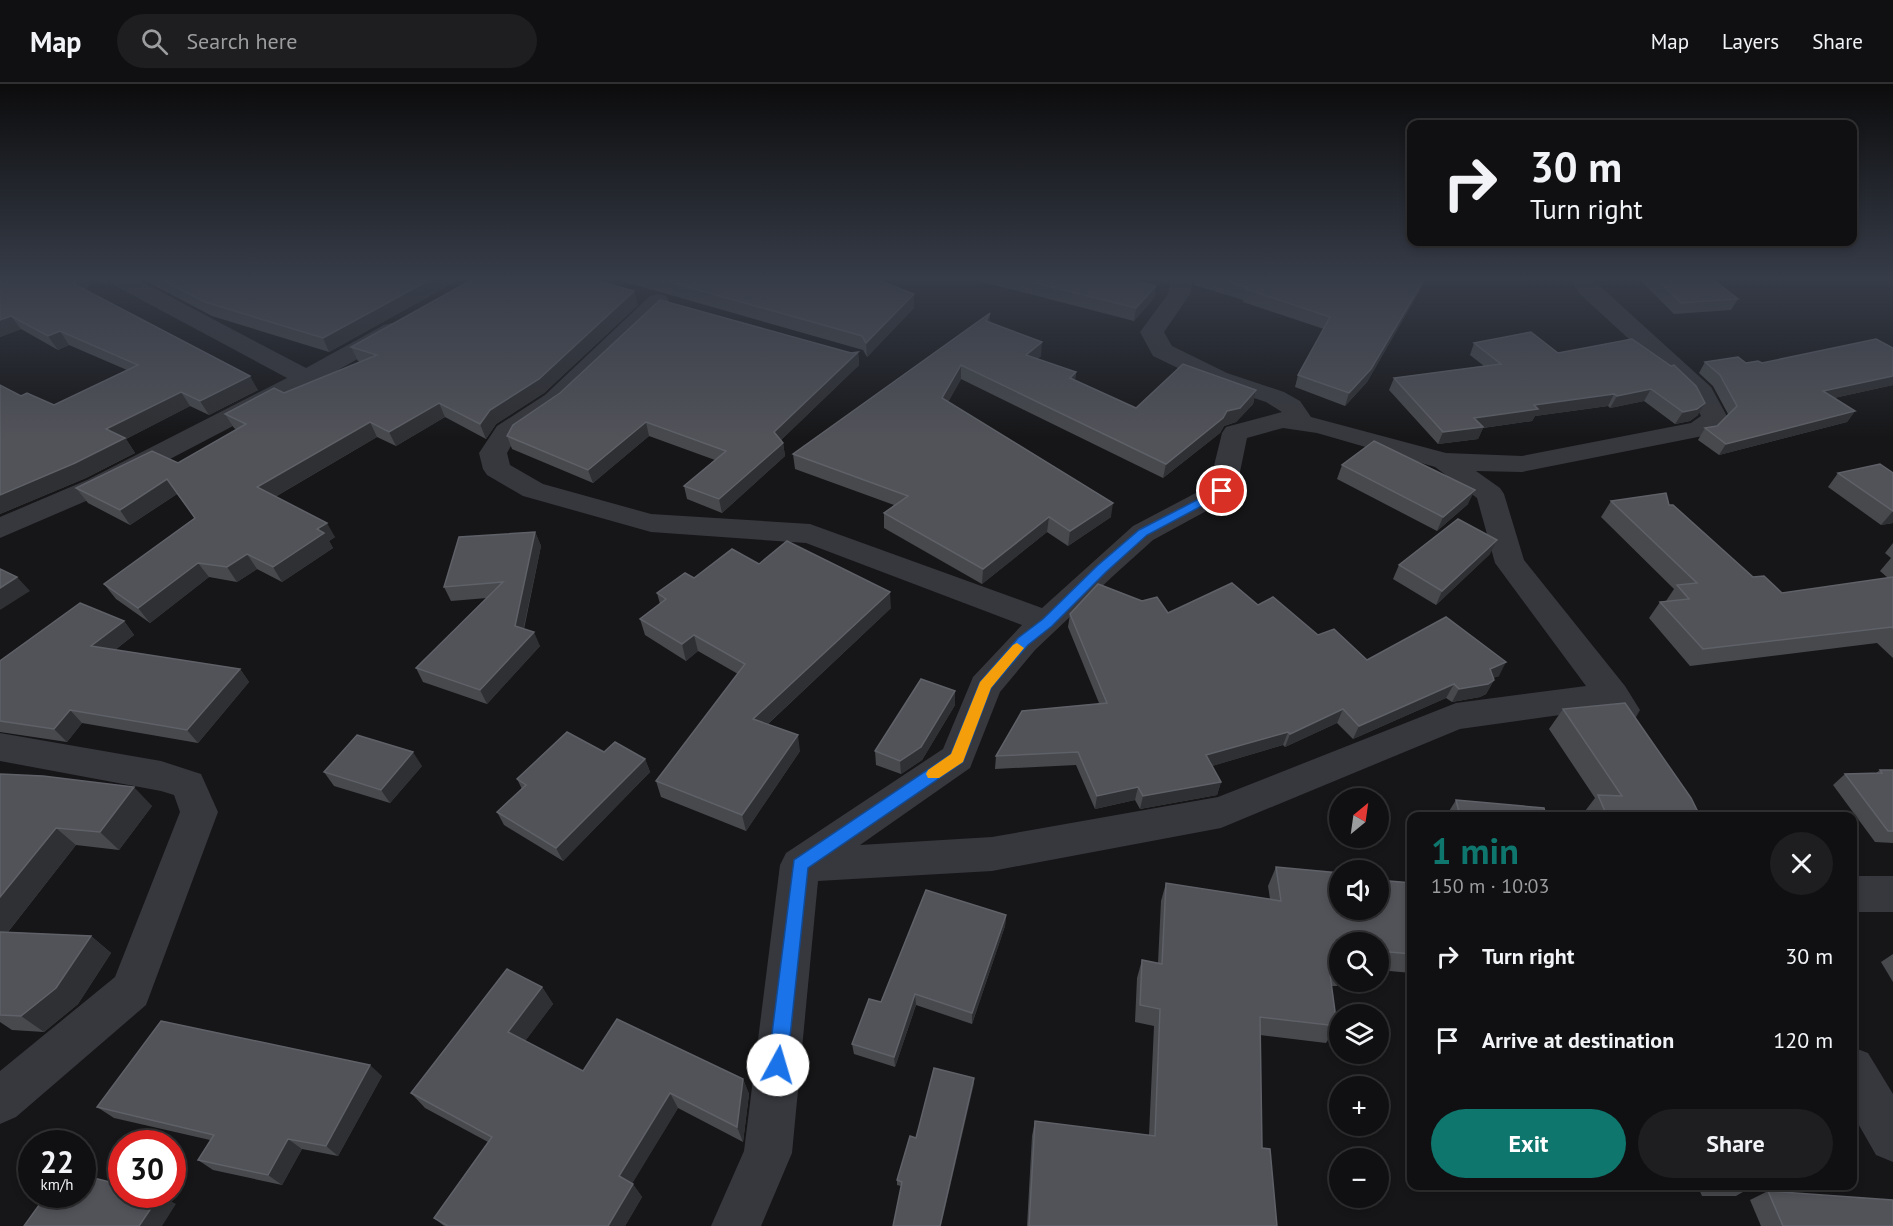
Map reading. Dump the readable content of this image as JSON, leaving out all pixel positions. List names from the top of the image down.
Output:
{
  "north": "top right",
  "page": {
    "header": "Map",
    "search": "Search here",
    "nav": ["Map", "Layers", "Share"],
    "turn": ["30 m", "Turn right"],
    "map_buttons": ["+", "−"],
    "heading": ["1 min", "150 m · 10:03"],
    "list": [
      {
        "name": "Turn right",
        "value": "30 m"
      },
      {
        "name": "Arrive at destination",
        "value": "120 m"
      }
    ],
    "buttons": ["Exit", "Share"],
    "speed": "22 km/h",
    "limit": "30"
  }
}
